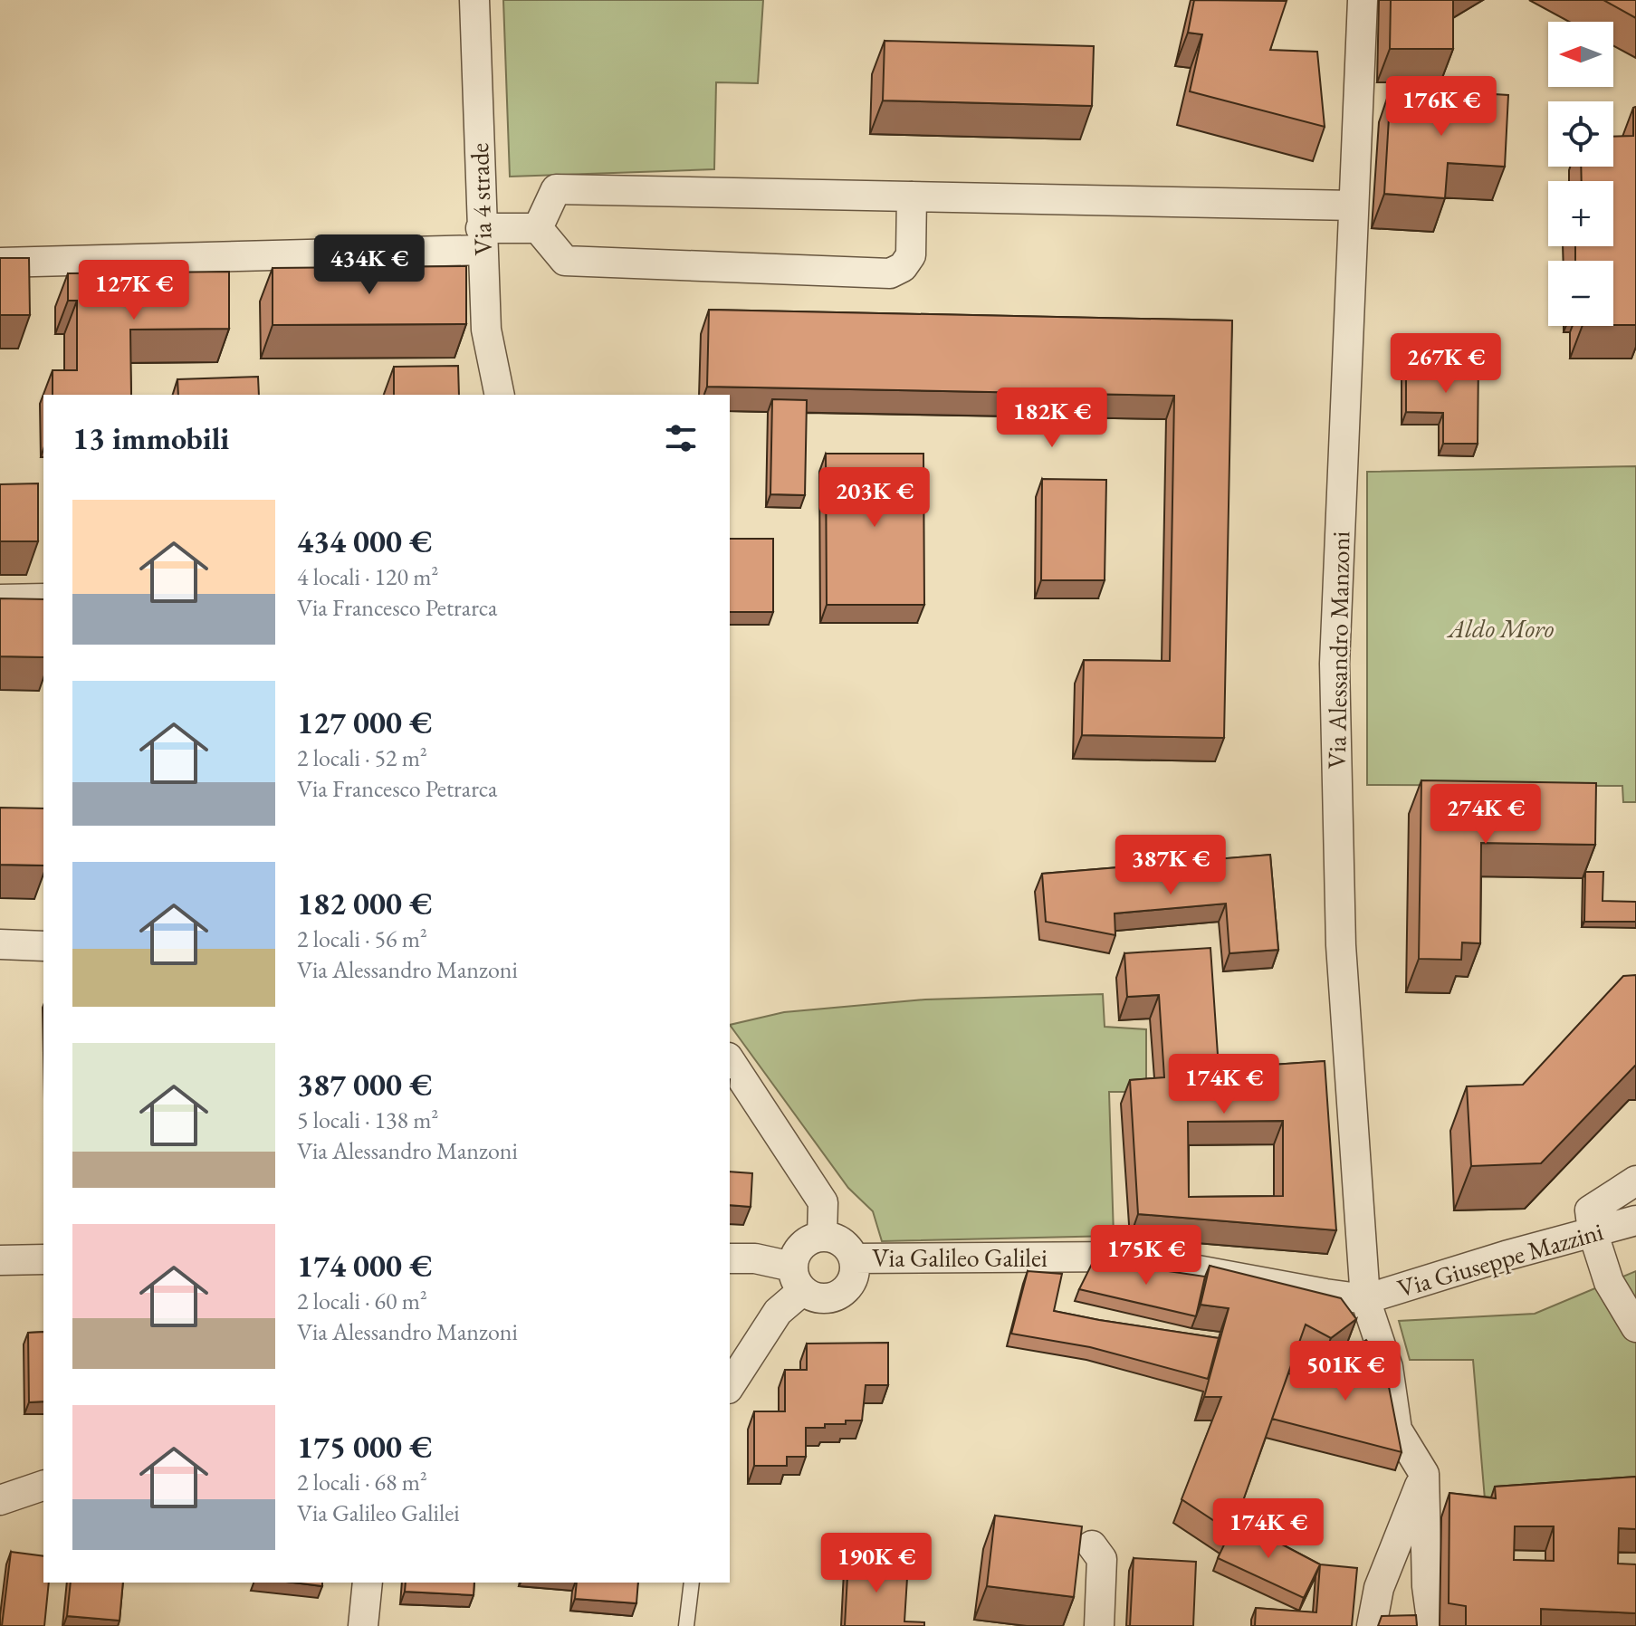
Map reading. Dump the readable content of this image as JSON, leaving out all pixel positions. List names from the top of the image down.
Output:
{
  "streets": {
    "street": [
      "Via 4 strade",
      "Via Alessandro Manzoni",
      "Via Galileo Galilei",
      "Via Giuseppe Mazzini"
    ]
  },
  "crossings": [
    ["Via Alessandro Manzoni", "Via Galileo Galilei"],
    ["Via Alessandro Manzoni", "Via Giuseppe Mazzini"],
    ["Via Galileo Galilei", "Via Giuseppe Mazzini"]
  ],
  "parks": ["Aldo Moro"],
  "north": "left",
  "page": {
    "map_buttons": ["+", "−"],
    "price": [
      "176K €",
      "434K €",
      "127K €",
      "267K €",
      "182K €",
      "203K €",
      "274K €",
      "387K €",
      "174K €",
      "175K €",
      "501K €",
      "174K €",
      "190K €"
    ],
    "heading": "13 immobili",
    "list": [
      {
        "name": "434 000 €",
        "note": "4 locali · 120 m² · Via Francesco Petrarca"
      },
      {
        "name": "127 000 €",
        "note": "2 locali · 52 m² · Via Francesco Petrarca"
      },
      {
        "name": "182 000 €",
        "note": "2 locali · 56 m² · Via Alessandro Manzoni"
      },
      {
        "name": "387 000 €",
        "note": "5 locali · 138 m² · Via Alessandro Manzoni"
      },
      {
        "name": "174 000 €",
        "note": "2 locali · 60 m² · Via Alessandro Manzoni"
      },
      {
        "name": "175 000 €",
        "note": "2 locali · 68 m² · Via Galileo Galilei"
      }
    ]
  }
}
